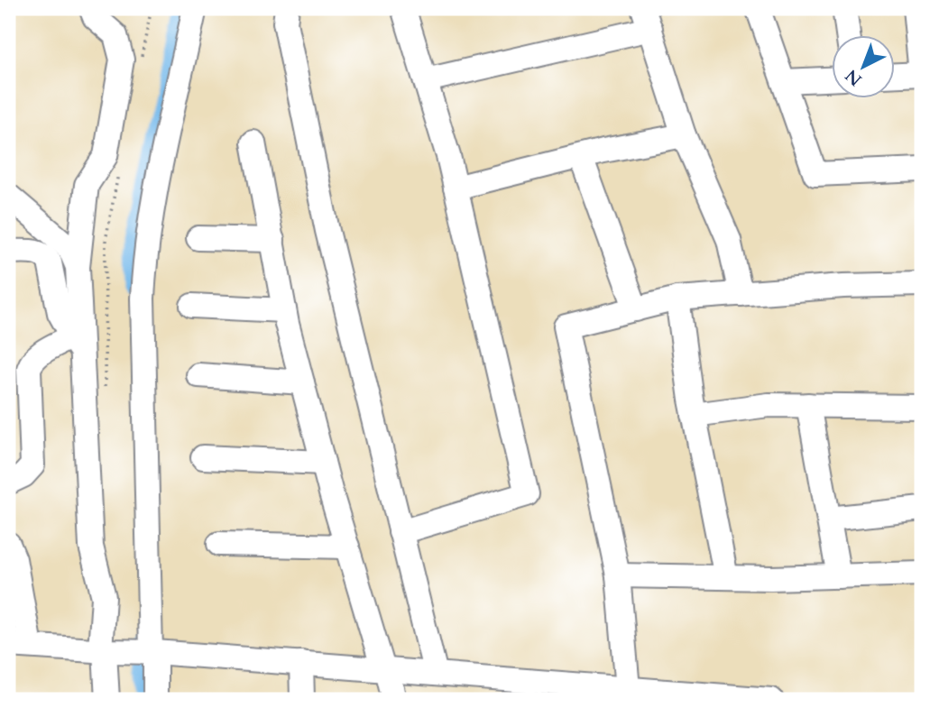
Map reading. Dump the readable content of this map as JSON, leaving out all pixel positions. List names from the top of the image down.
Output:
{
  "north": "bottom left"
}
